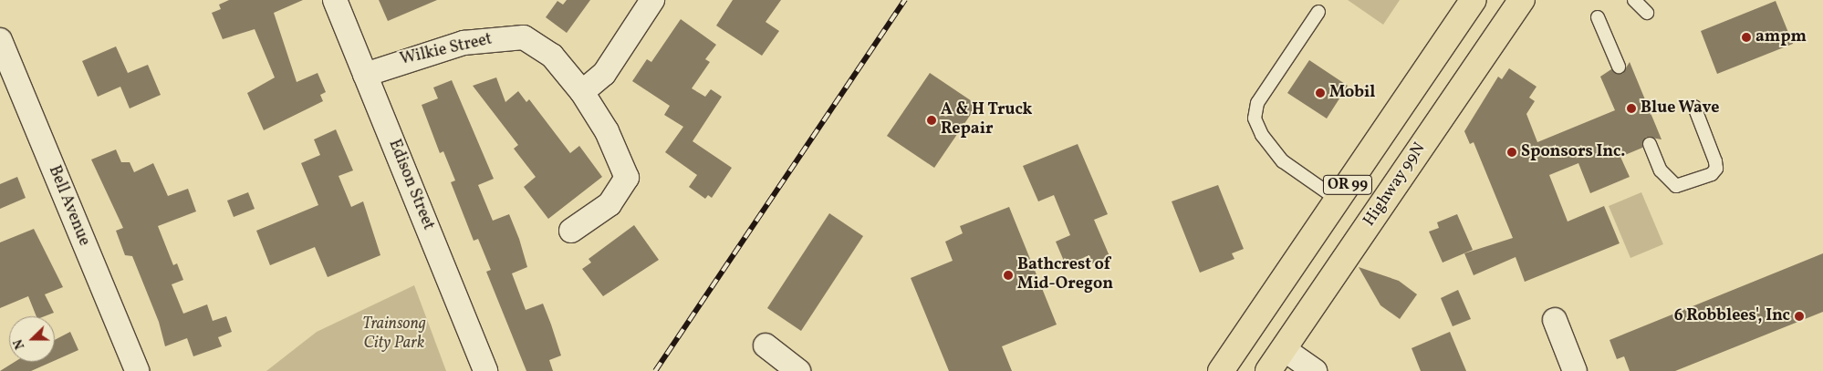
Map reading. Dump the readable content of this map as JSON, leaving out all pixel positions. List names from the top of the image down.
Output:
{
  "streets": {
    "main road": ["OR 99", "Highway 99N"],
    "street": ["Wilkie Street", "Edison Street", "Bell Avenue"]
  },
  "crossings": [
    ["Wilkie Street", "Edison Street"]
  ],
  "parks": ["Trainsong City Park"],
  "places": [
    "ampm",
    "Mobil",
    "Blue Wave",
    "A & H Truck Repair",
    "Sponsors Inc.",
    "Bathcrest of Mid-Oregon",
    "6 Robblees', Inc"
  ],
  "north": "left"
}
